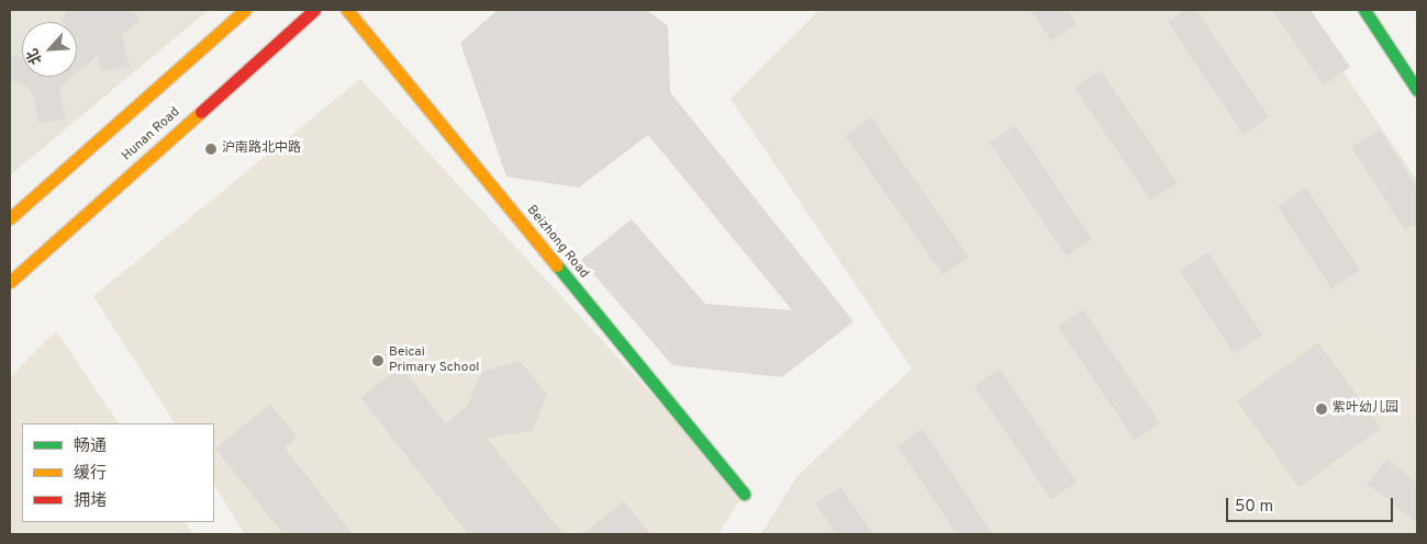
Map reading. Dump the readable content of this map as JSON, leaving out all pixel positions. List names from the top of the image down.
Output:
{
  "streets": {
    "main road": ["Hunan Road", "Beizhong Road"]
  },
  "places": ["沪南路北中路", "Beicai Primary School", "紫叶幼儿园"],
  "legend": ["畅通", "缓行", "拥堵"],
  "scale_bar": "50 m",
  "north": "bottom left"
}
